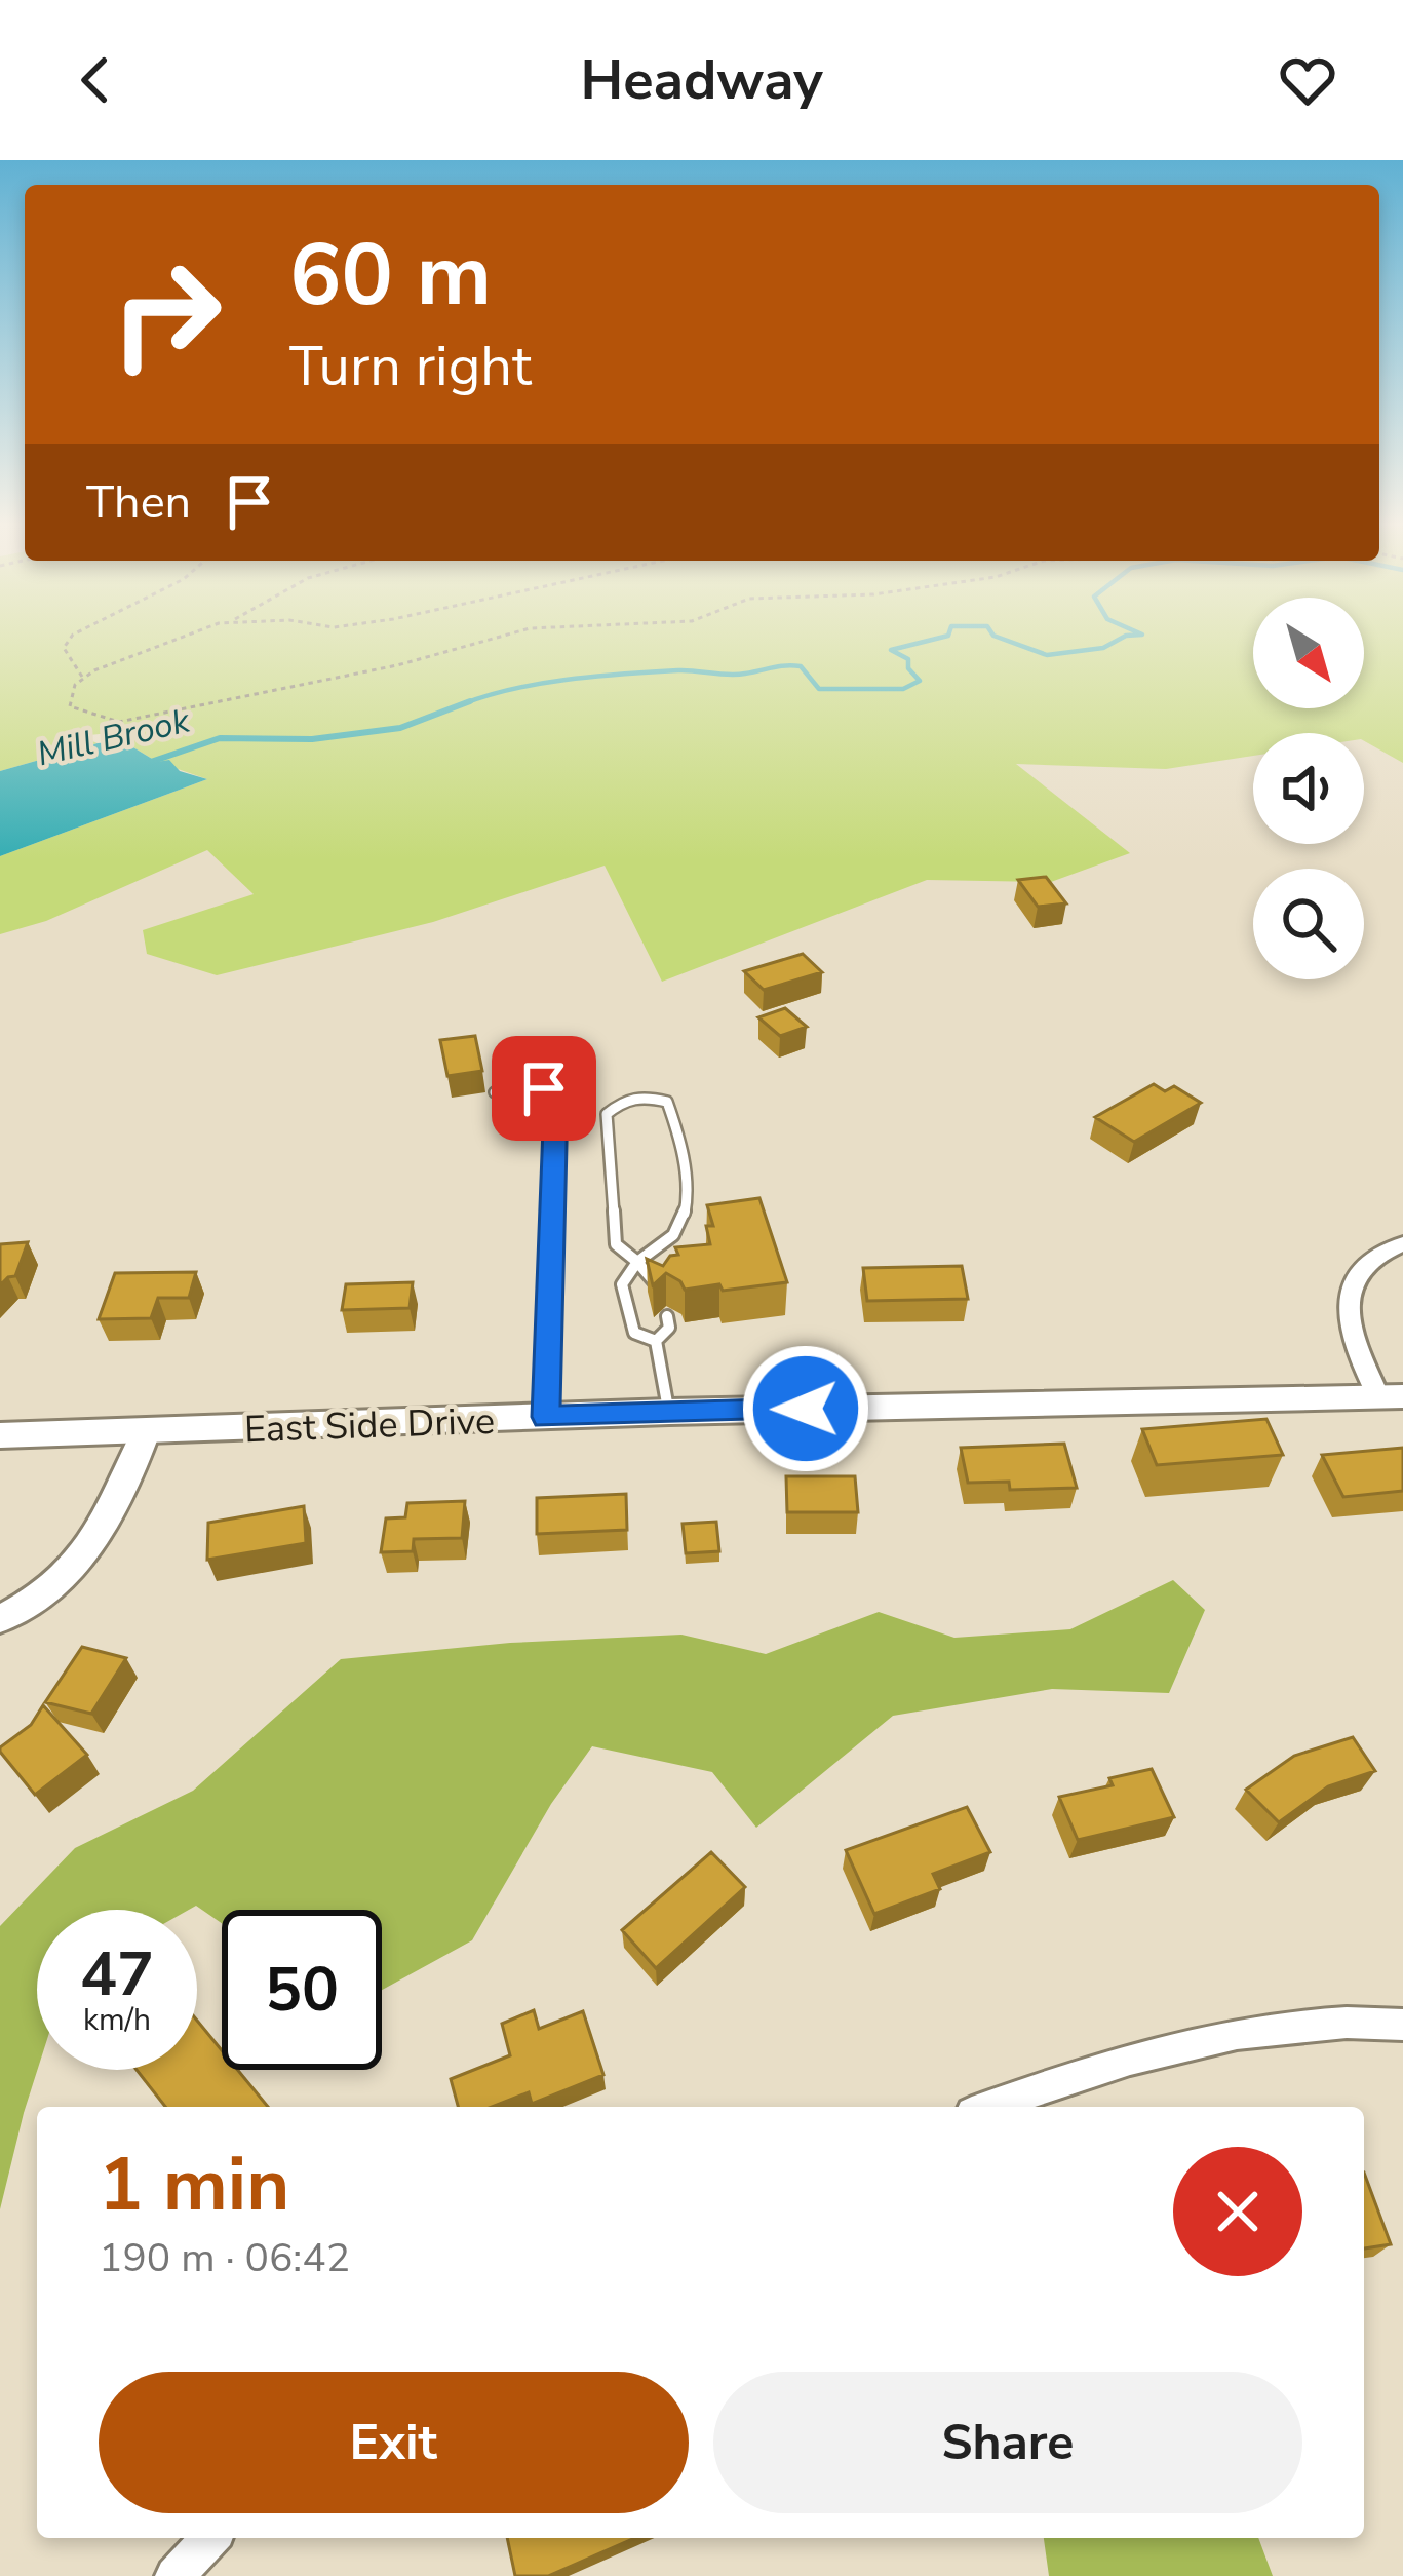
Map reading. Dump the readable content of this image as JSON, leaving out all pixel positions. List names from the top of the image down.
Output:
{
  "streets": {
    "main road": ["East Side Drive"]
  },
  "water": ["Mill Brook"],
  "north": "bottom right",
  "page": {
    "header": "Headway",
    "turn": ["60 m", "Turn right"],
    "then": "Then",
    "speed": "47 km/h",
    "limit": "50",
    "heading": ["1 min", "190 m · 06:42"],
    "buttons": ["Exit", "Share"]
  }
}
